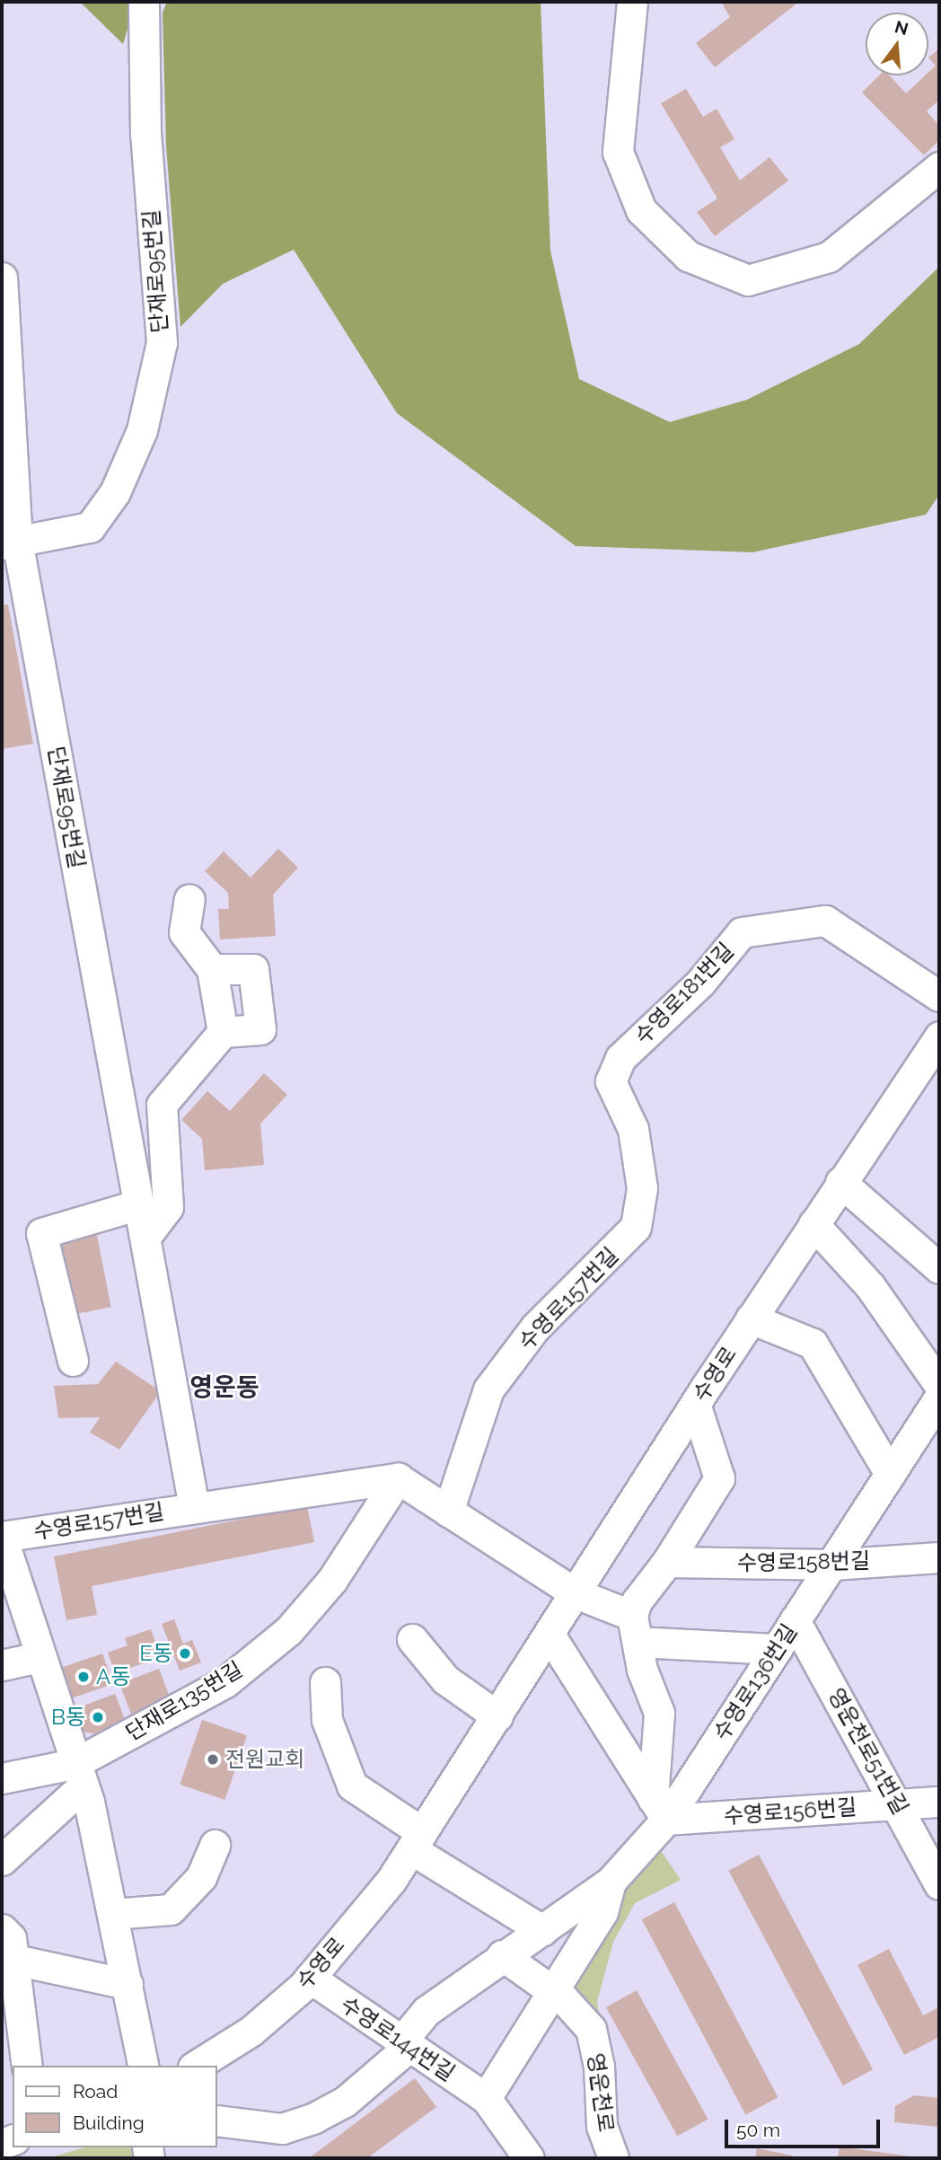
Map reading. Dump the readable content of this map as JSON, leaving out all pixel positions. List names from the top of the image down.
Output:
{
  "streets": {
    "street": [
      "단재로95번길",
      "수영로181번길",
      "수영로157번길",
      "수영로",
      "수영로158번길",
      "수영로136번길",
      "단재로135번길",
      "영운천로51번길",
      "수영로156번길",
      "수영로144번길",
      "영운천로"
    ]
  },
  "crossings": [
    ["단재로95번길", "수영로157번길"],
    ["수영로181번길", "수영로157번길"],
    ["수영로157번길", "단재로135번길"],
    ["수영로", "수영로144번길"],
    ["수영로158번길", "수영로136번길"],
    ["수영로136번길", "영운천로51번길"],
    ["수영로136번길", "수영로156번길"],
    ["수영로136번길", "수영로144번길"],
    ["수영로136번길", "영운천로"],
    ["영운천로51번길", "수영로156번길"]
  ],
  "districts": ["영운동"],
  "places": [
    "E동",
    "A동",
    "B동",
    "전원교회"
  ],
  "legend": ["Road", "Building"],
  "scale_bar": "50 m",
  "north": "top"
}
